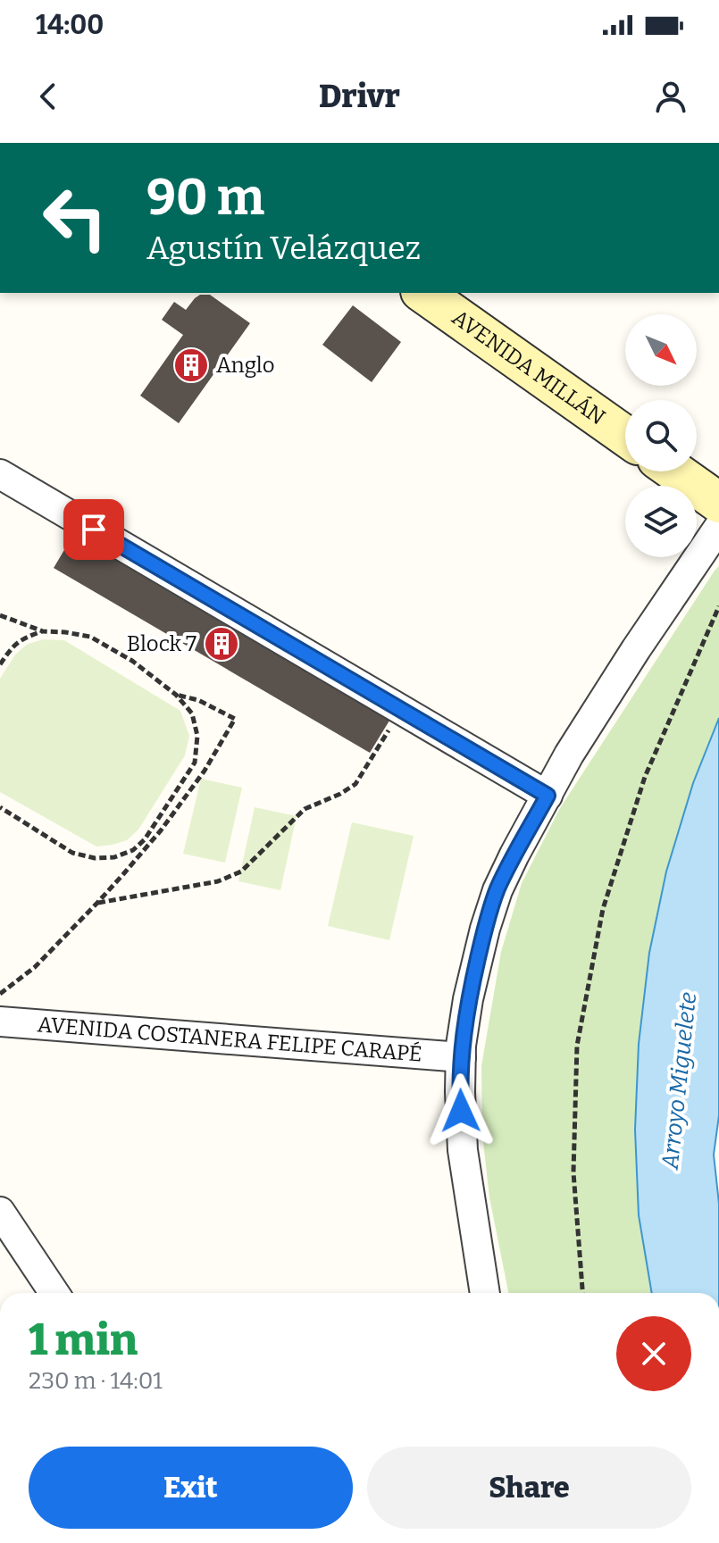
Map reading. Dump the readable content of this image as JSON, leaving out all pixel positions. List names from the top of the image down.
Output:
{
  "streets": {
    "main road": ["AVENIDA MILLÁN"],
    "street": ["AVENIDA COSTANERA FELIPE CARAPÉ"]
  },
  "water": ["Arroyo Miguelete"],
  "places": {
    "building": ["Anglo", "Block 7"]
  },
  "north": "bottom right",
  "page": {
    "status": "14:00",
    "header": "Drivr",
    "turn": ["90 m", "Agustín Velázquez"],
    "heading": ["1 min", "230 m · 14:01"],
    "buttons": ["Exit", "Share"]
  }
}
